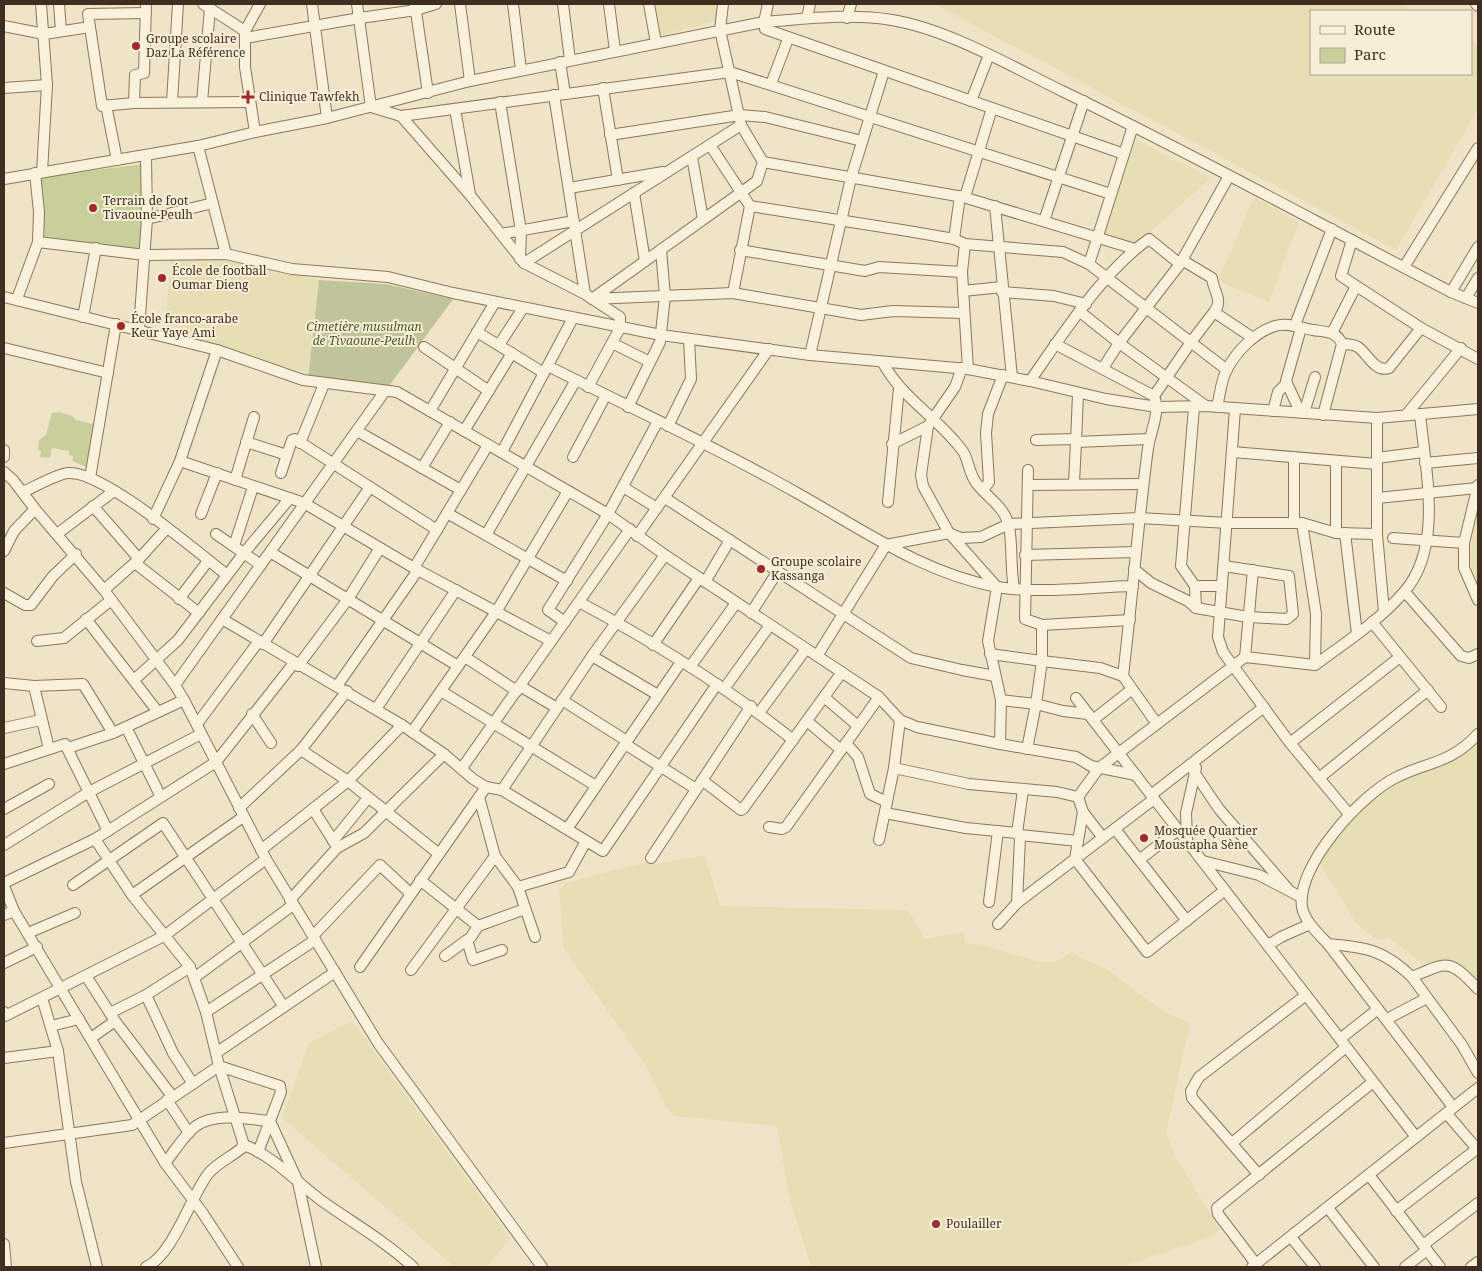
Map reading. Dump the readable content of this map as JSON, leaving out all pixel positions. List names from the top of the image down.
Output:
{
  "parks": ["Cimetière musulman de Tivaoune-Peulh"],
  "places": {
    "other": [
      "Groupe scolaire Daz La Référence",
      "Terrain de foot Tivaoune-Peulh",
      "École de football Oumar Dieng",
      "École franco-arabe Keur Yaye Ami",
      "Groupe scolaire Kassanga",
      "Mosquée Quartier Moustapha Sène",
      "Poulailler"
    ],
    "health": ["Clinique Tawfekh"]
  },
  "legend": ["Route", "Parc"]
}
